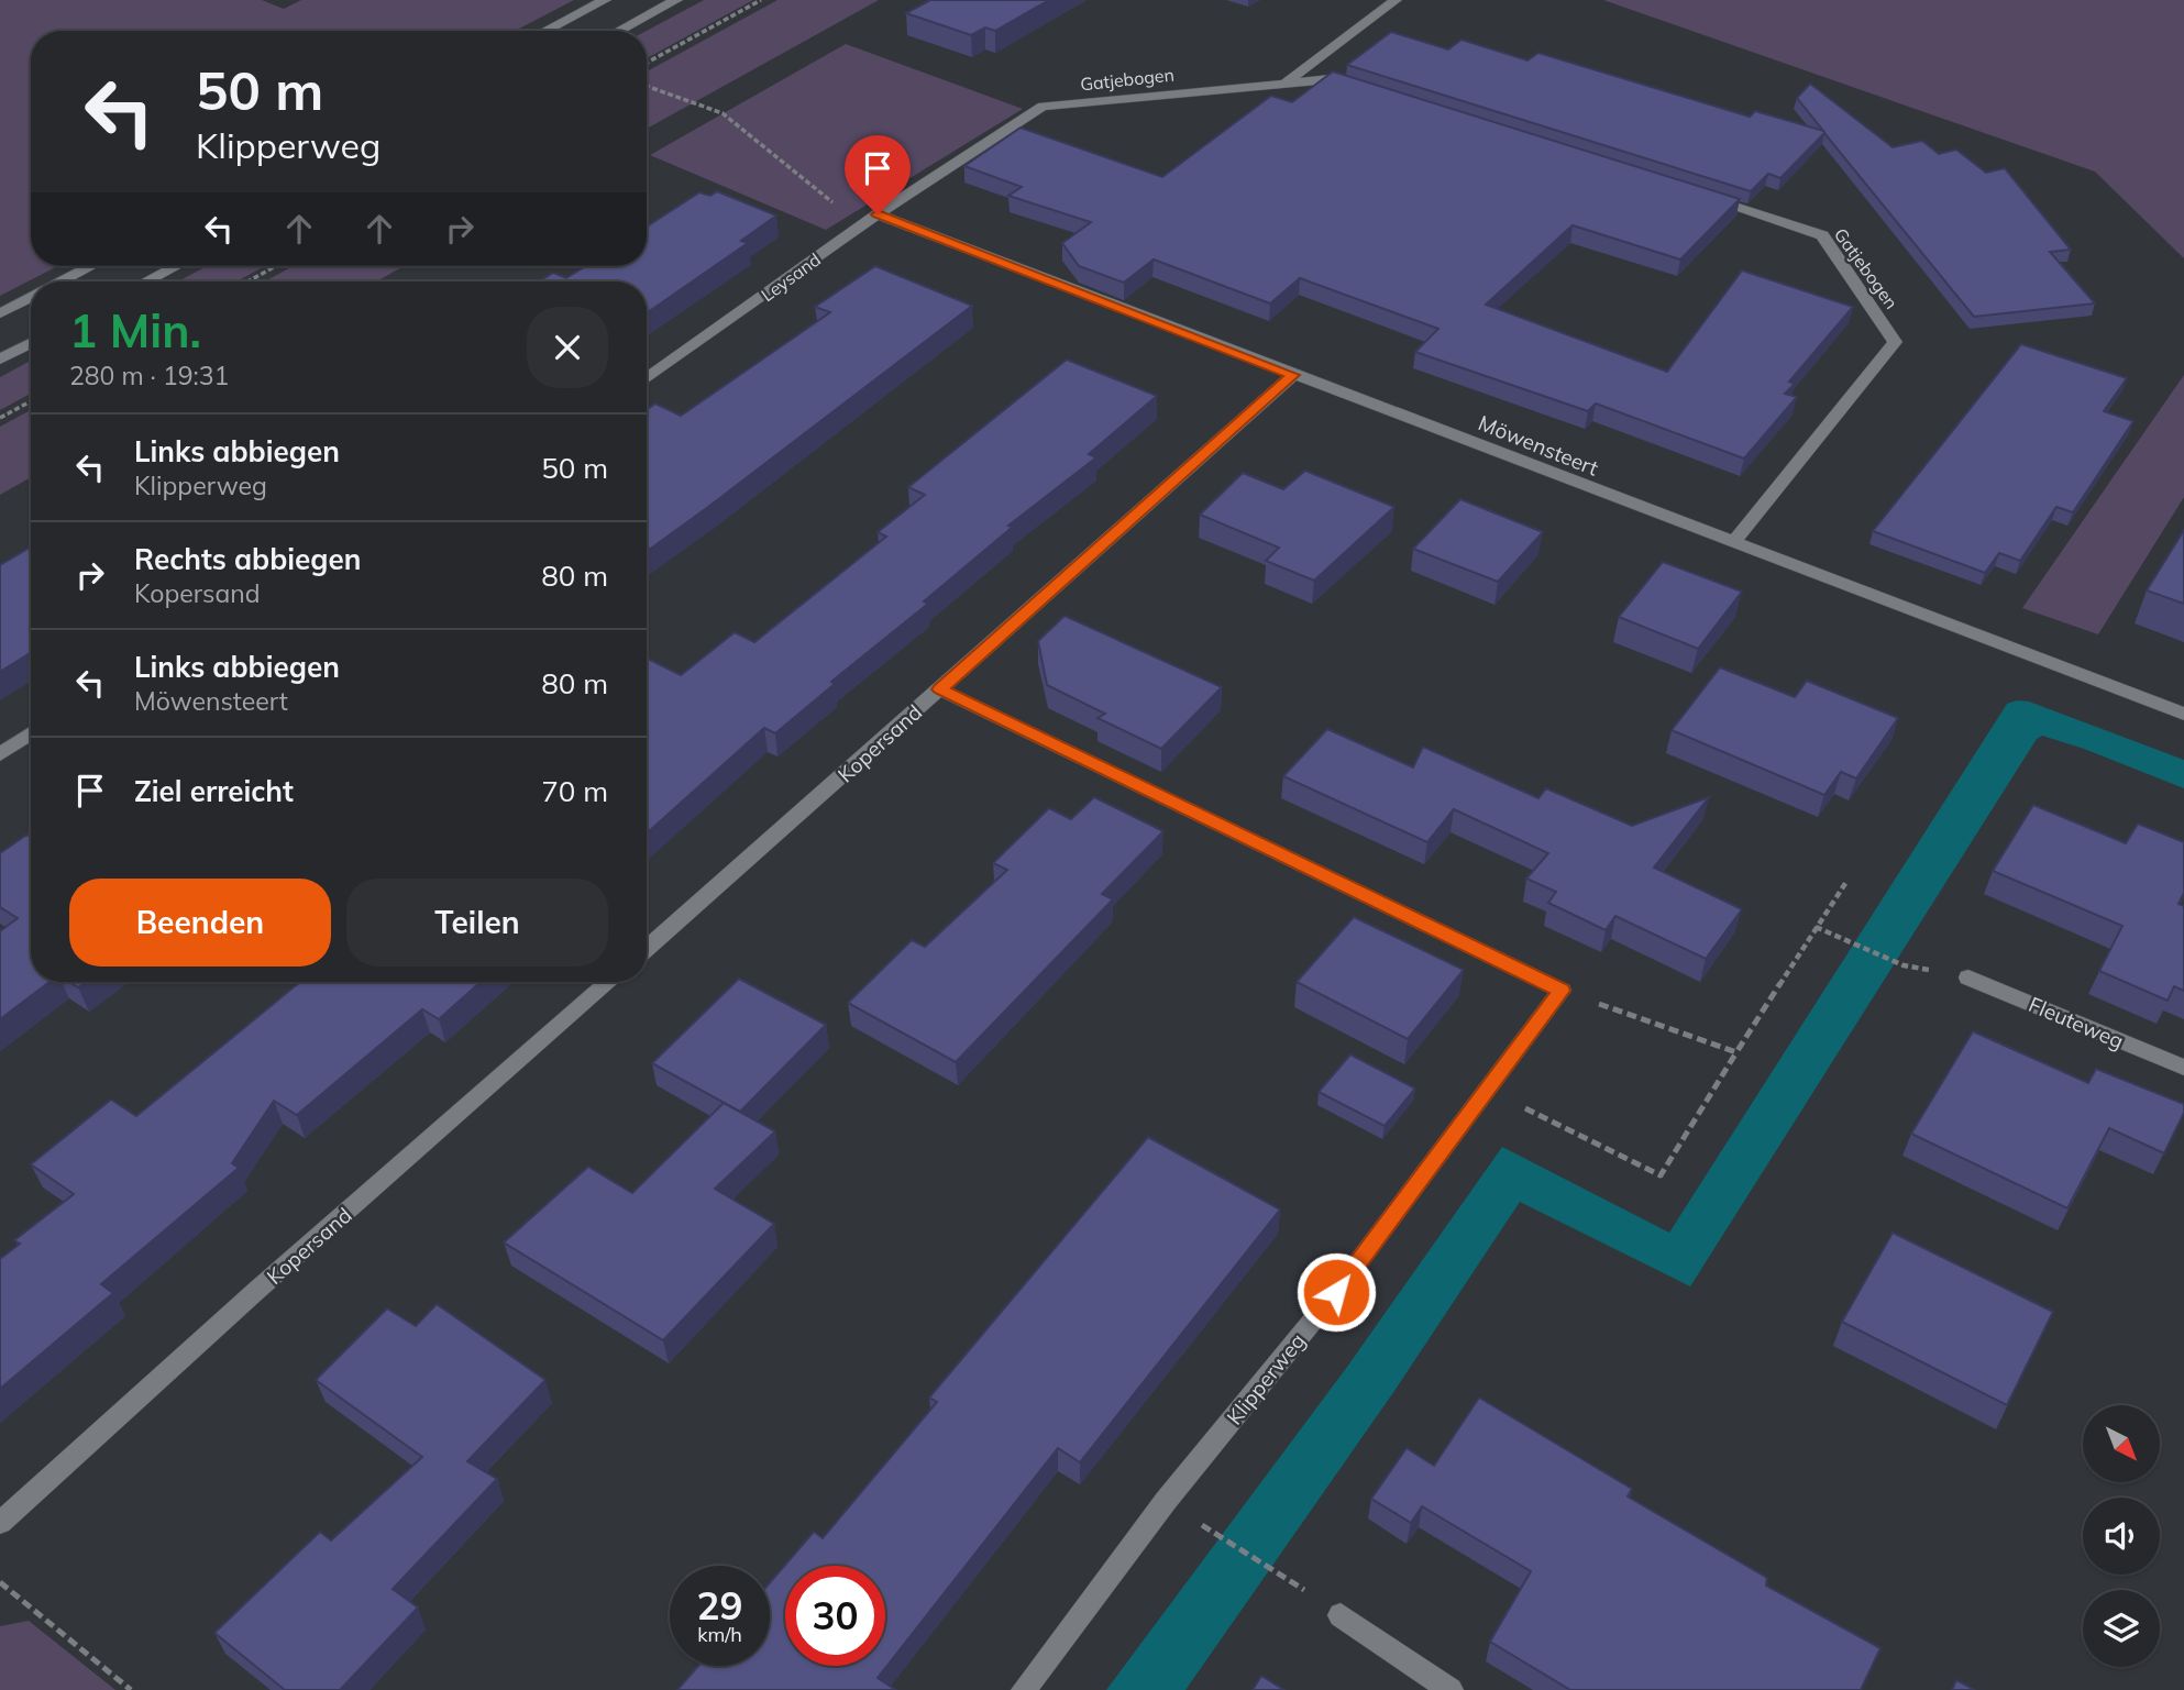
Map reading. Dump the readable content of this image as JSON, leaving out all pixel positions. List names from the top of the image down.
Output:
{
  "streets": {
    "street": [
      "Gatjebogen",
      "Leysand",
      "Möwensteert",
      "Kopersand",
      "Fleuteweg",
      "Klipperweg"
    ]
  },
  "crossings": [
    ["Gatjebogen", "Leysand"],
    ["Gatjebogen", "Möwensteert"],
    ["Leysand", "Möwensteert"],
    ["Möwensteert", "Kopersand"]
  ],
  "north": "bottom right",
  "page": {
    "turn": ["50 m", "Klipperweg"],
    "heading": ["1 Min.", "280 m · 19:31"],
    "list": [
      {
        "name": "Links abbiegen",
        "note": "Klipperweg",
        "value": "50 m"
      },
      {
        "name": "Rechts abbiegen",
        "note": "Kopersand",
        "value": "80 m"
      },
      {
        "name": "Links abbiegen",
        "note": "Möwensteert",
        "value": "80 m"
      },
      {
        "name": "Ziel erreicht",
        "value": "70 m"
      }
    ],
    "buttons": ["Beenden", "Teilen"],
    "speed": "29 km/h",
    "limit": "30"
  }
}
